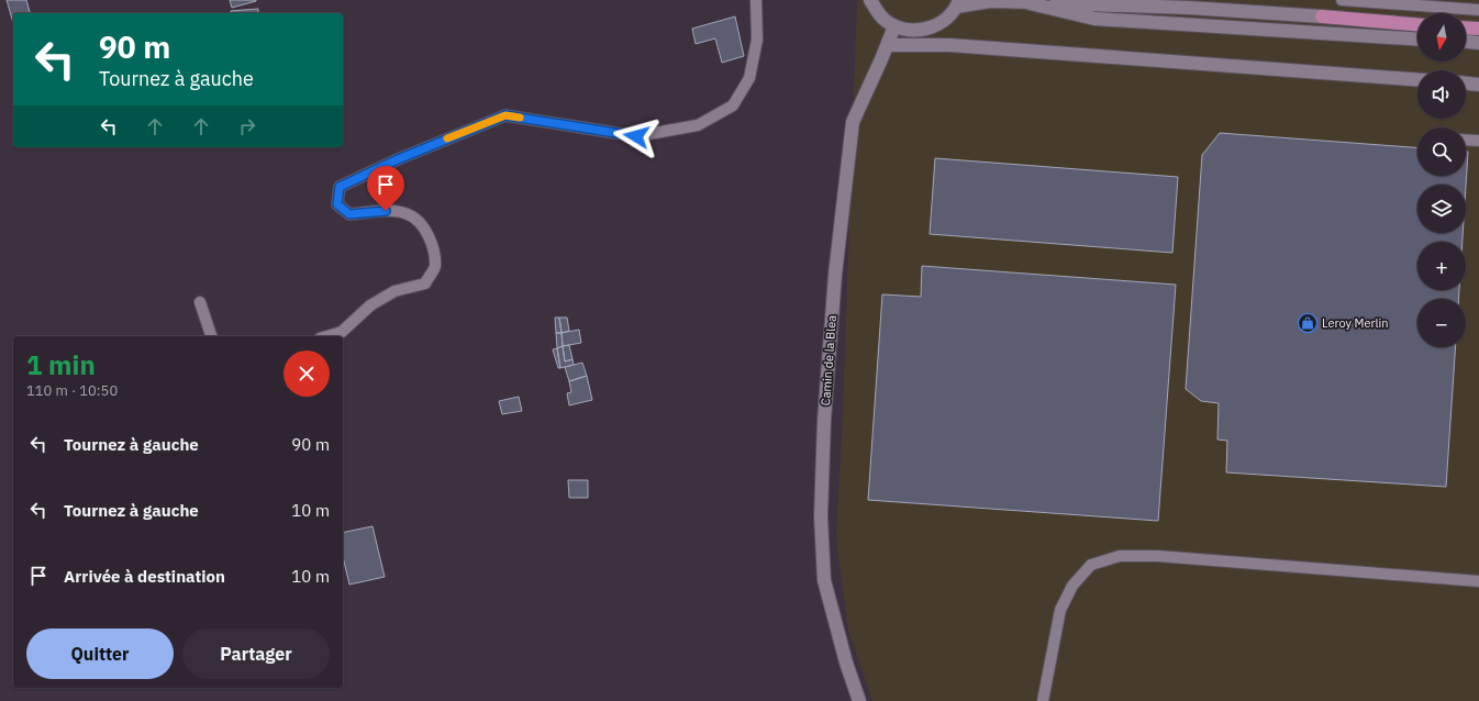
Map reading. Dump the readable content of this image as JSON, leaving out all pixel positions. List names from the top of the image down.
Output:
{
  "streets": {
    "street": ["Camin de la Blea"]
  },
  "places": {
    "shop": ["Leroy Merlin"]
  },
  "north": "bottom",
  "page": {
    "map_buttons": ["+", "−"],
    "turn": ["90 m", "Tournez à gauche"],
    "heading": ["1 min", "110 m · 10:50"],
    "list": [
      {
        "name": "Tournez à gauche",
        "value": "90 m"
      },
      {
        "name": "Tournez à gauche",
        "value": "10 m"
      },
      {
        "name": "Arrivée à destination",
        "value": "10 m"
      }
    ],
    "buttons": ["Quitter", "Partager"]
  }
}
